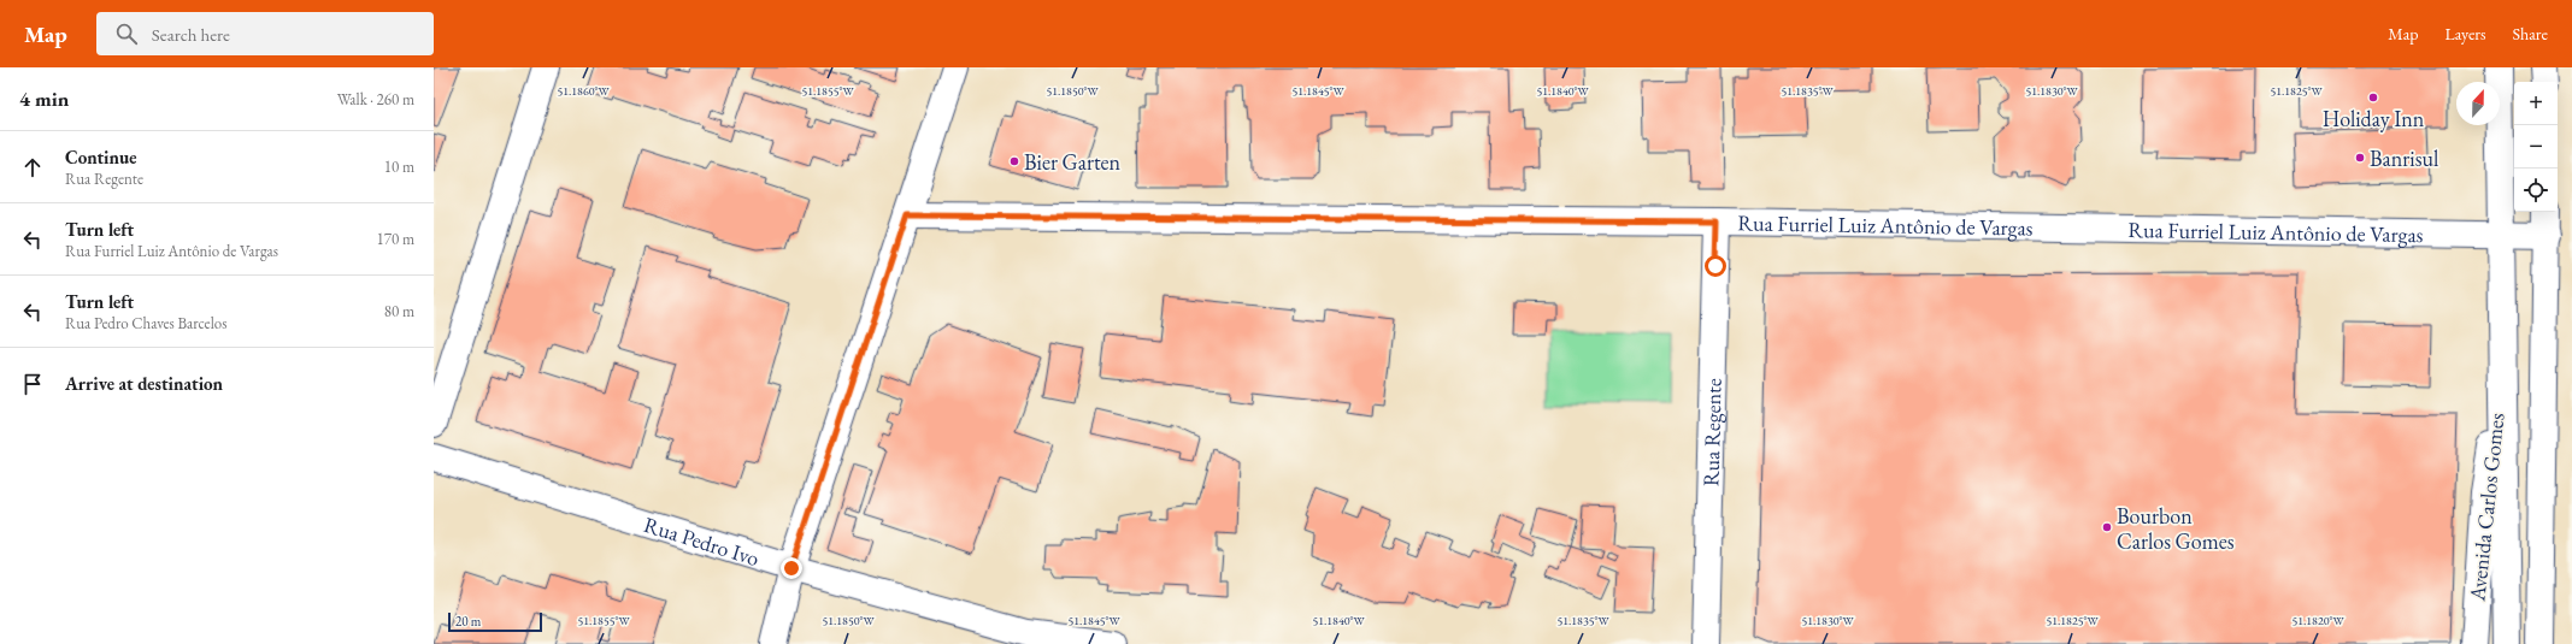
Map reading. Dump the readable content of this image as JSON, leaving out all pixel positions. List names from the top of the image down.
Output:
{
  "streets": {
    "street": [
      "Rua Furriel Luiz Antônio de Vargas",
      "Rua Regente",
      "Avenida Carlos Gomes",
      "Rua Pedro Ivo"
    ]
  },
  "crossings": [
    ["Rua Furriel Luiz Antônio de Vargas", "Rua Regente"],
    ["Rua Furriel Luiz Antônio de Vargas", "Avenida Carlos Gomes"]
  ],
  "places": [
    "Holiday Inn",
    "Banrisul",
    "Bier Garten",
    "Bourbon Carlos Gomes"
  ],
  "scale_bar": "20 m",
  "north": "top",
  "page": {
    "header": "Map",
    "search": "Search here",
    "nav": ["Map", "Layers", "Share"],
    "heading": ["4 min", "Walk · 260 m"],
    "map_buttons": ["+", "−"],
    "list": [
      ["Continue", "Rua Regente", "10 m"],
      ["Turn left", "Rua Furriel Luiz Antônio de Vargas", "170 m"],
      ["Turn left", "Rua Pedro Chaves Barcelos", "80 m"],
      "Arrive at destination"
    ],
    "scale": "20 m"
  },
  "coordinates": [
    "51.1860°W",
    "51.1855°W",
    "51.1850°W",
    "51.1845°W",
    "51.1840°W",
    "51.1835°W",
    "51.1830°W",
    "51.1825°W",
    "51.1820°W"
  ]
}
